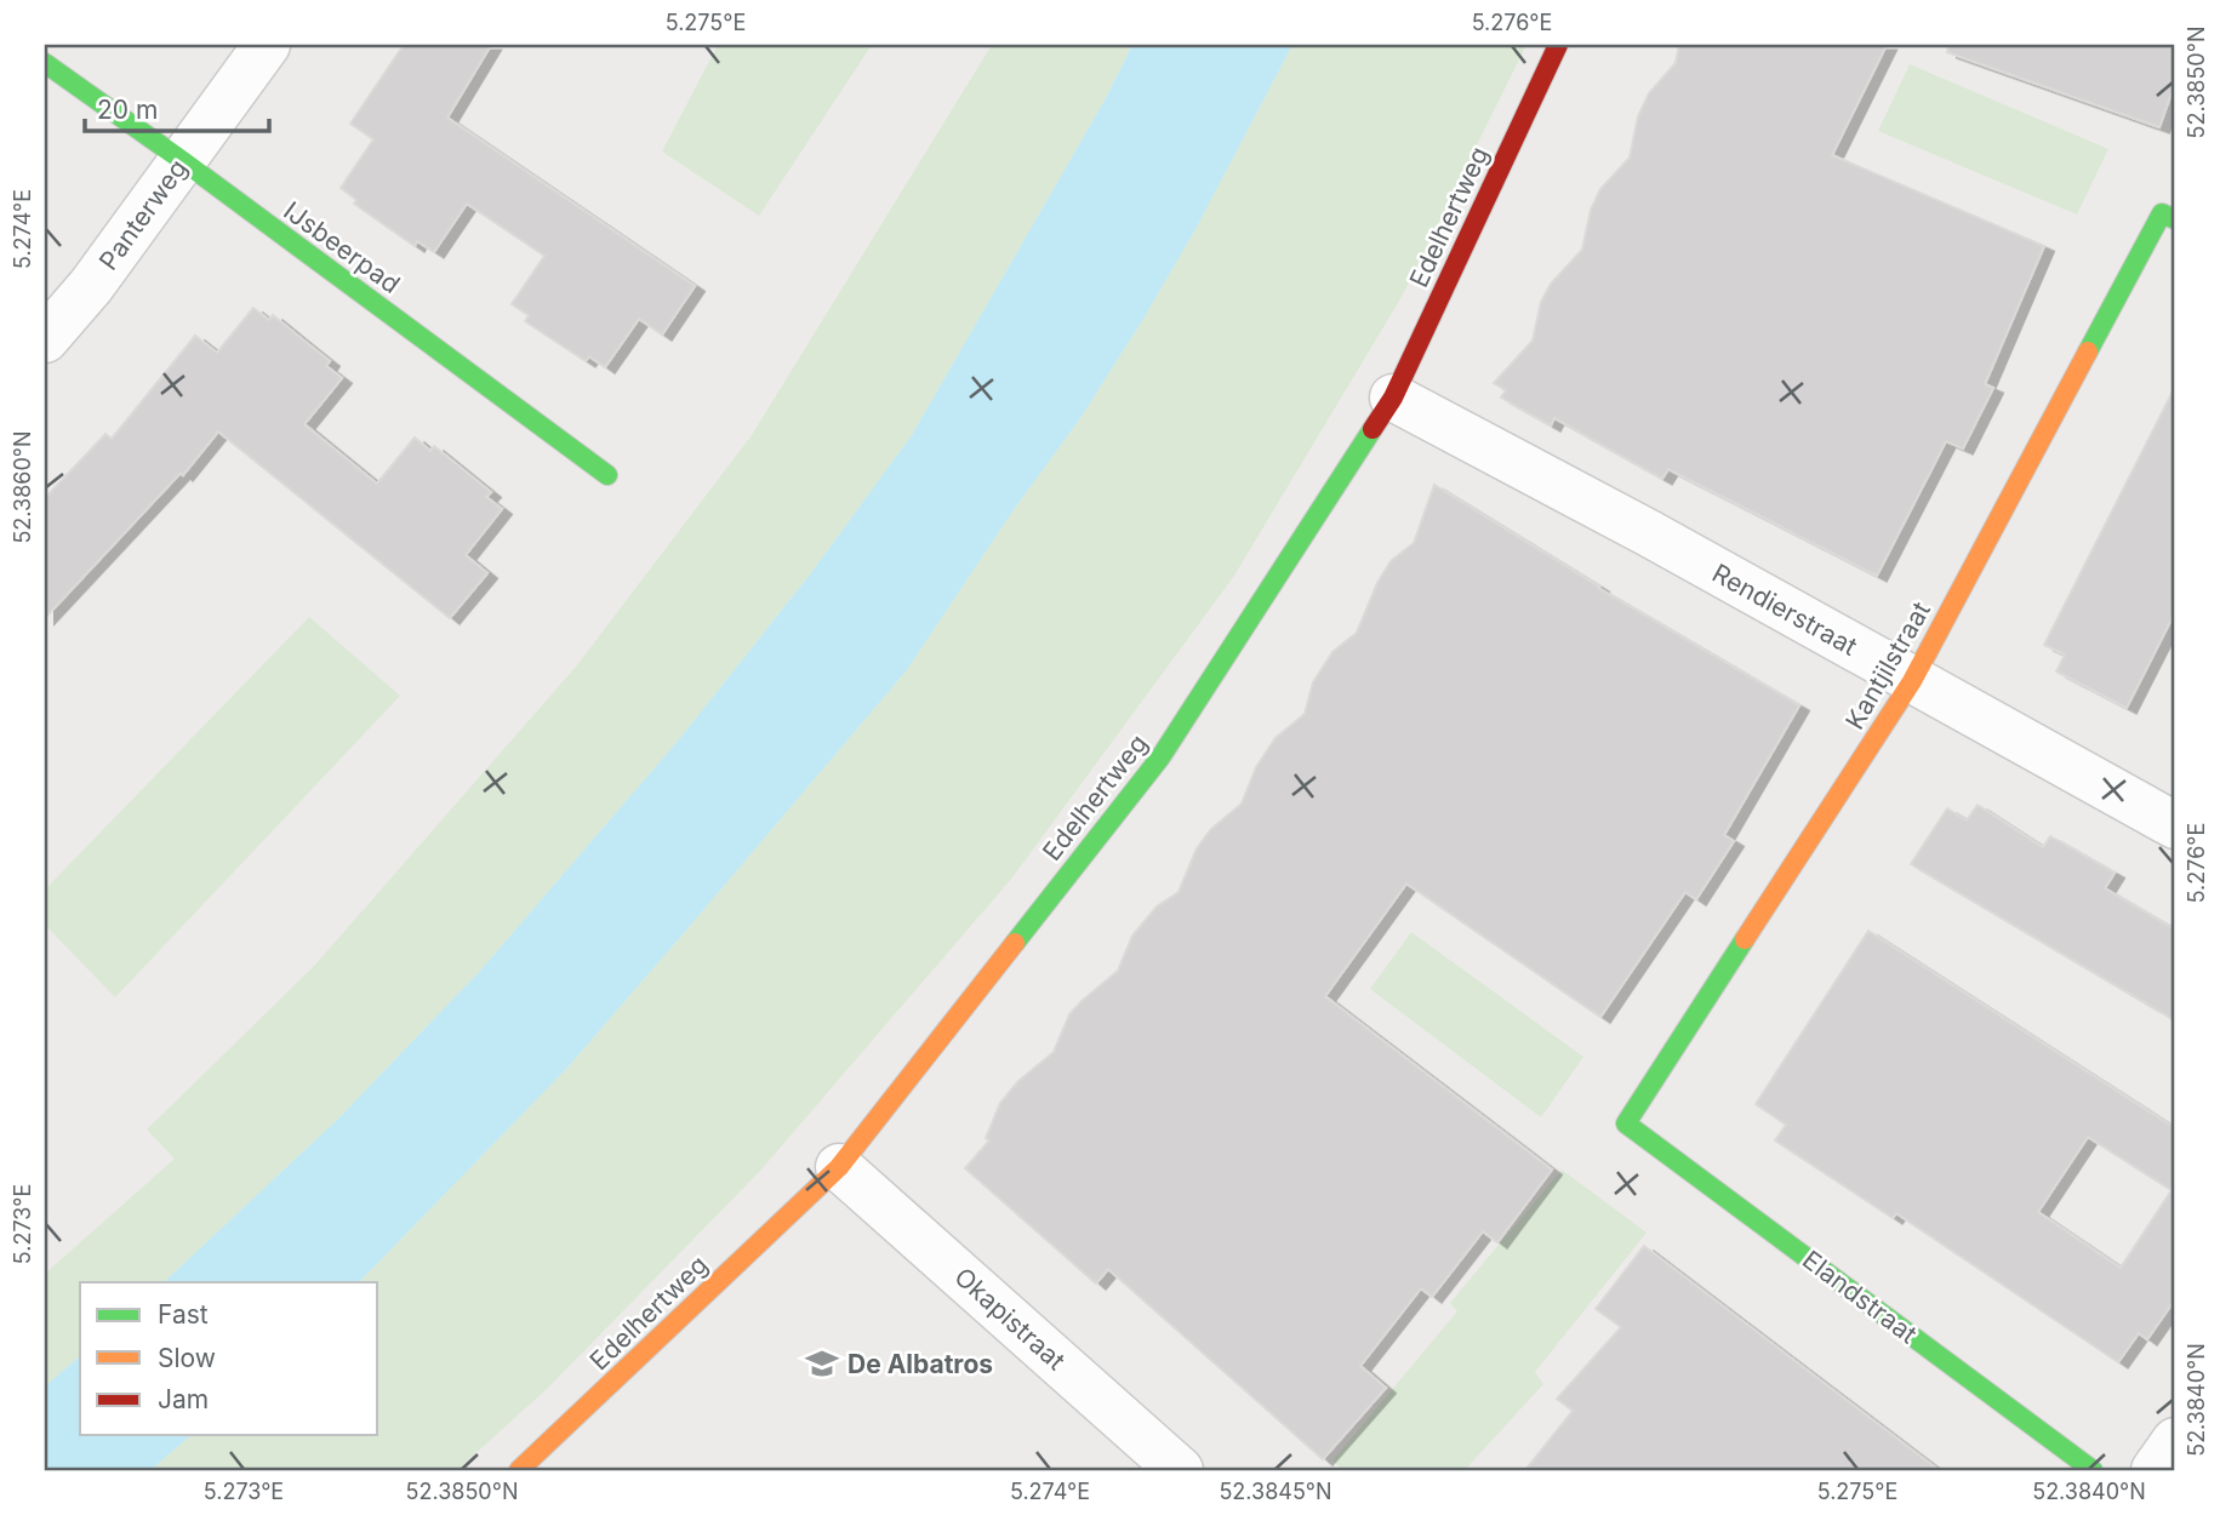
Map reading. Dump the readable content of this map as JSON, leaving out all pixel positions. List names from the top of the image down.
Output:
{
  "streets": {
    "street": [
      "Panterweg",
      "Edelhertweg",
      "IJsbeerpad",
      "Rendierstraat",
      "Kantjilstraat",
      "Elandstraat",
      "Okapistraat"
    ]
  },
  "crossings": [
    ["Panterweg", "IJsbeerpad"],
    ["Edelhertweg", "Rendierstraat"],
    ["Edelhertweg", "Okapistraat"],
    ["Rendierstraat", "Kantjilstraat"],
    ["Kantjilstraat", "Elandstraat"]
  ],
  "places": {
    "school or university": ["De Albatros"]
  },
  "legend": ["Fast", "Slow", "Jam"],
  "scale_bar": "20 m",
  "coordinates": [
    "5.275°E",
    "5.276°E",
    "52.3850°N",
    "5.274°E",
    "52.3860°N",
    "5.273°E",
    "52.3840°N",
    "52.3845°N"
  ]
}
